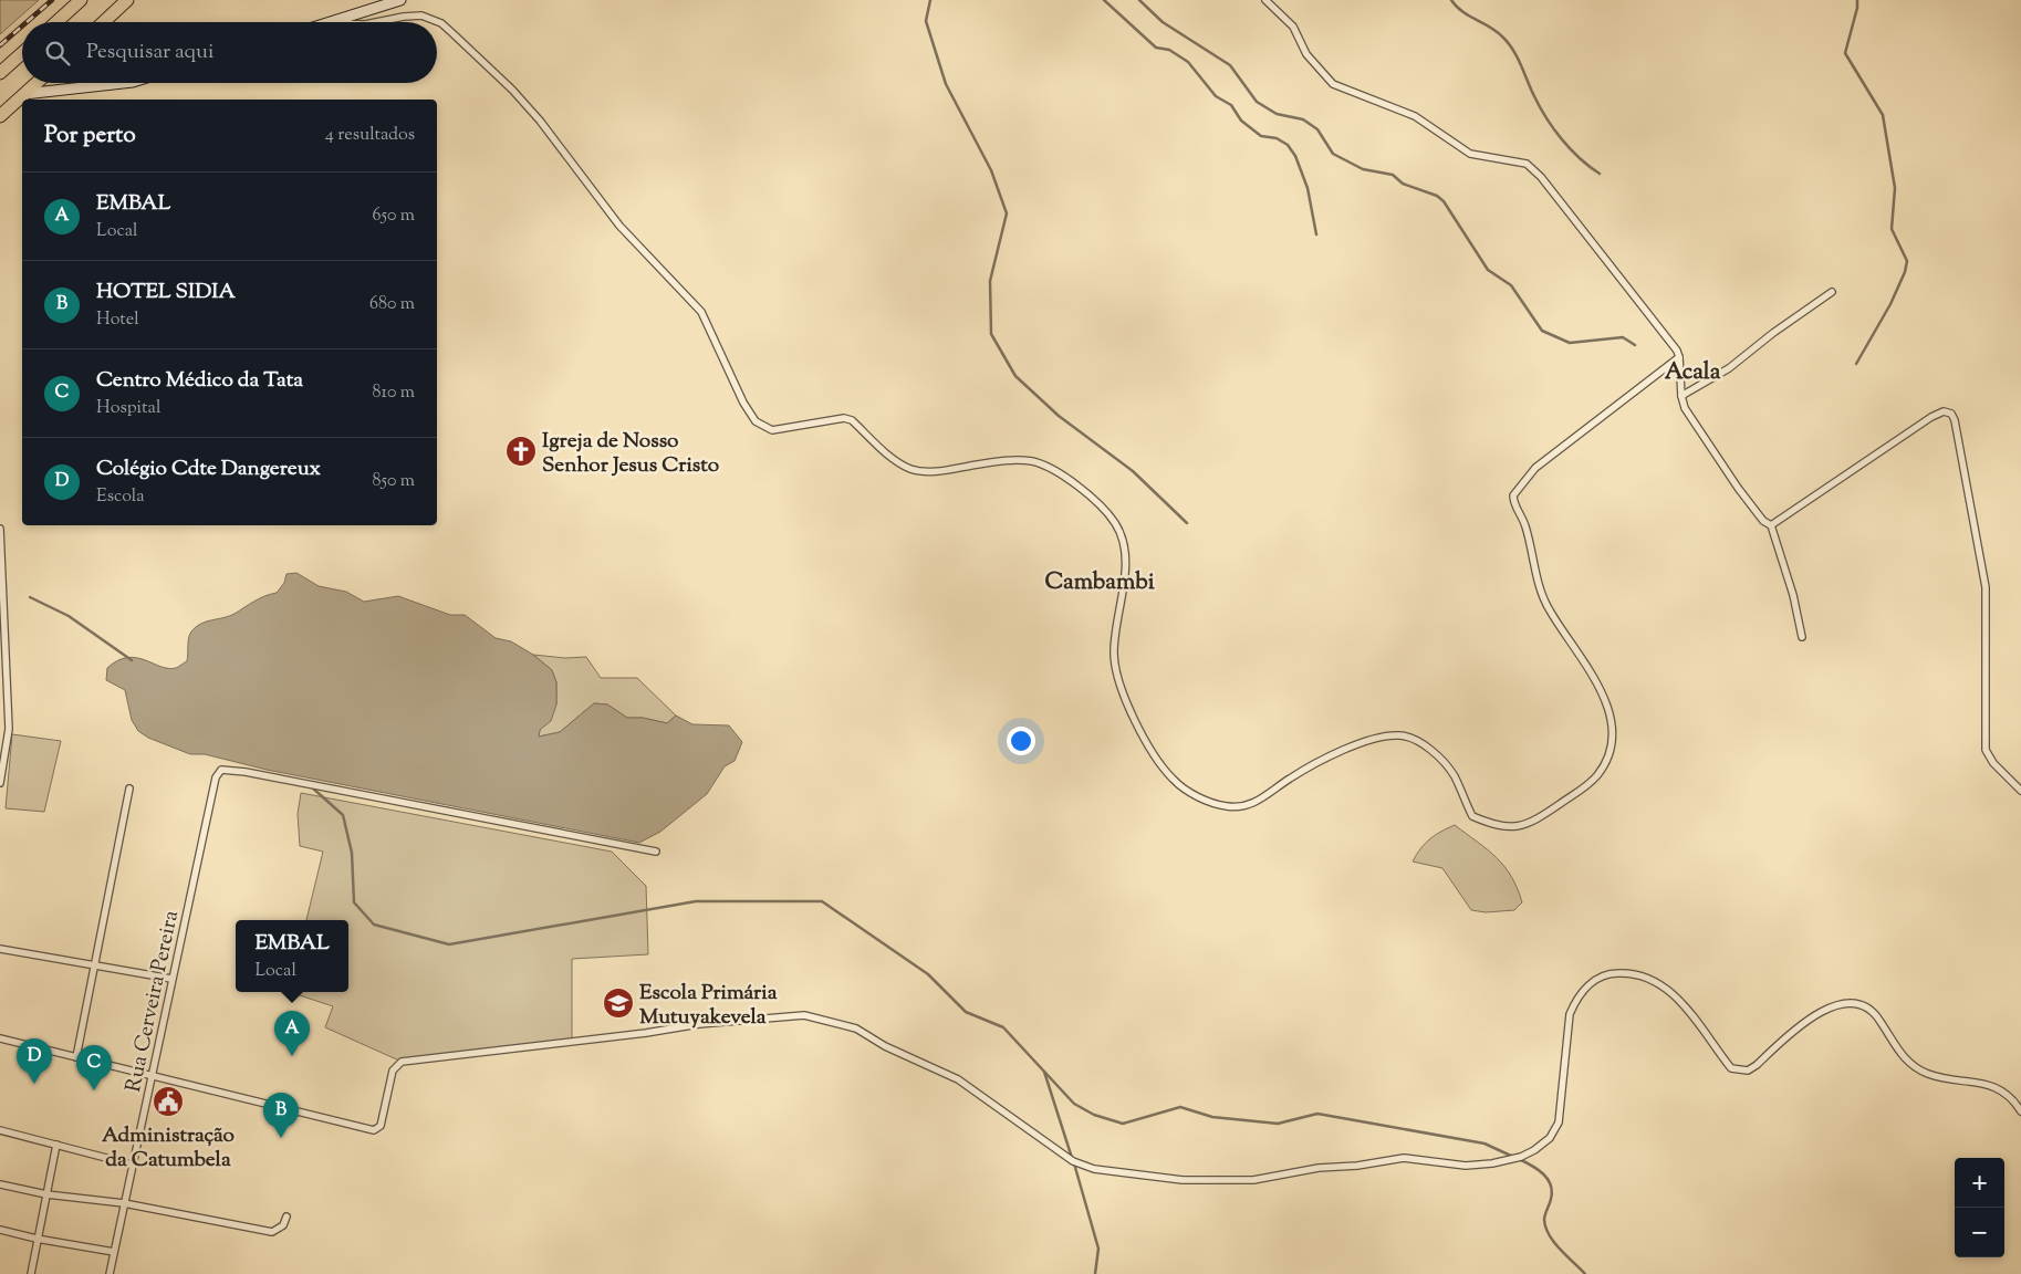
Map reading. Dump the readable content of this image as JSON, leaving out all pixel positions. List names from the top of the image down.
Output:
{
  "streets": {
    "street": ["Rua Cerveira Pereira"]
  },
  "districts": ["Acala", "Cambambi"],
  "places": {
    "church": ["Igreja de Nosso Senhor Jesus Cristo"],
    "school or university": ["Escola Primária Mutuyakevela"],
    "public building": ["Administração da Catumbela"]
  },
  "page": {
    "search": "Pesquisar aqui",
    "heading": ["Por perto", "4 resultados"],
    "list": [
      {
        "mark": "A",
        "name": "EMBAL",
        "note": "Local",
        "value": "650 m"
      },
      {
        "mark": "B",
        "name": "HOTEL SIDIA",
        "note": "Hotel",
        "value": "680 m"
      },
      {
        "mark": "C",
        "name": "Centro Médico da Tata",
        "note": "Hospital",
        "value": "810 m"
      },
      {
        "mark": "D",
        "name": "Colégio Cdte Dangereux",
        "note": "Escola",
        "value": "850 m"
      }
    ],
    "popup": ["EMBAL", "Local"],
    "pins": [
      "A",
      "D",
      "C",
      "B"
    ],
    "map_buttons": ["+", "−"]
  }
}
